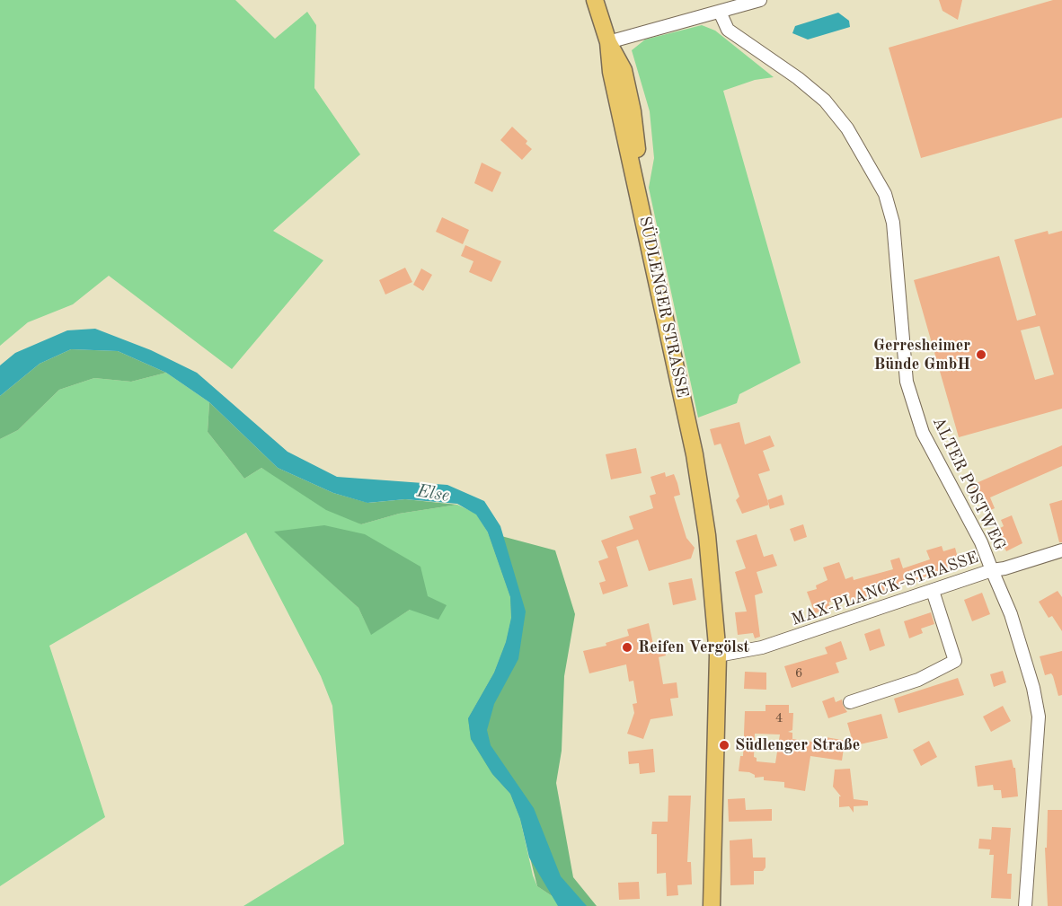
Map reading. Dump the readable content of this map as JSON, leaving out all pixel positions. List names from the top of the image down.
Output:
{
  "streets": {
    "main road": ["SÜDLENGER STRASSE"],
    "street": ["ALTER POSTWEG", "MAX-PLANCK-STRASSE"]
  },
  "crossings": [
    ["SÜDLENGER STRASSE", "MAX-PLANCK-STRASSE"],
    ["ALTER POSTWEG", "MAX-PLANCK-STRASSE"]
  ],
  "water": ["Else"],
  "places": ["Gerresheimer Bünde GmbH", "Reifen Vergölst", "Südlenger Straße"],
  "house_numbers": ["6", "4"]
}
